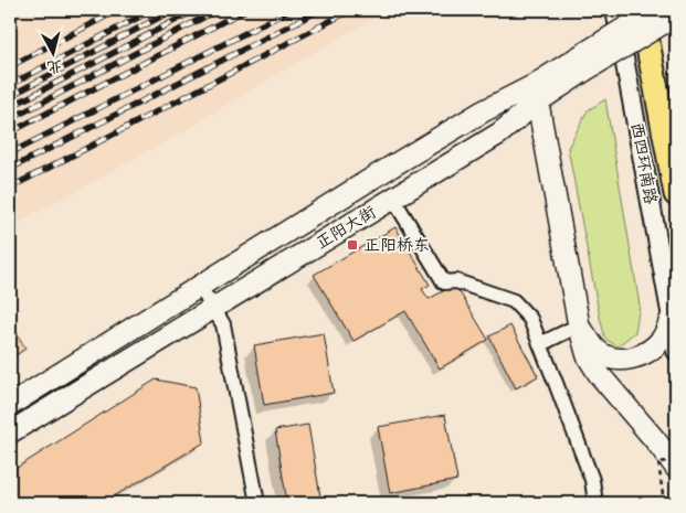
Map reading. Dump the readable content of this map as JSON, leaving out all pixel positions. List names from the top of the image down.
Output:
{
  "streets": {
    "highway": ["西四环南路"],
    "main road": ["正阳大街"]
  },
  "places": {
    "transit": ["正阳桥东"]
  },
  "north": "bottom"
}
